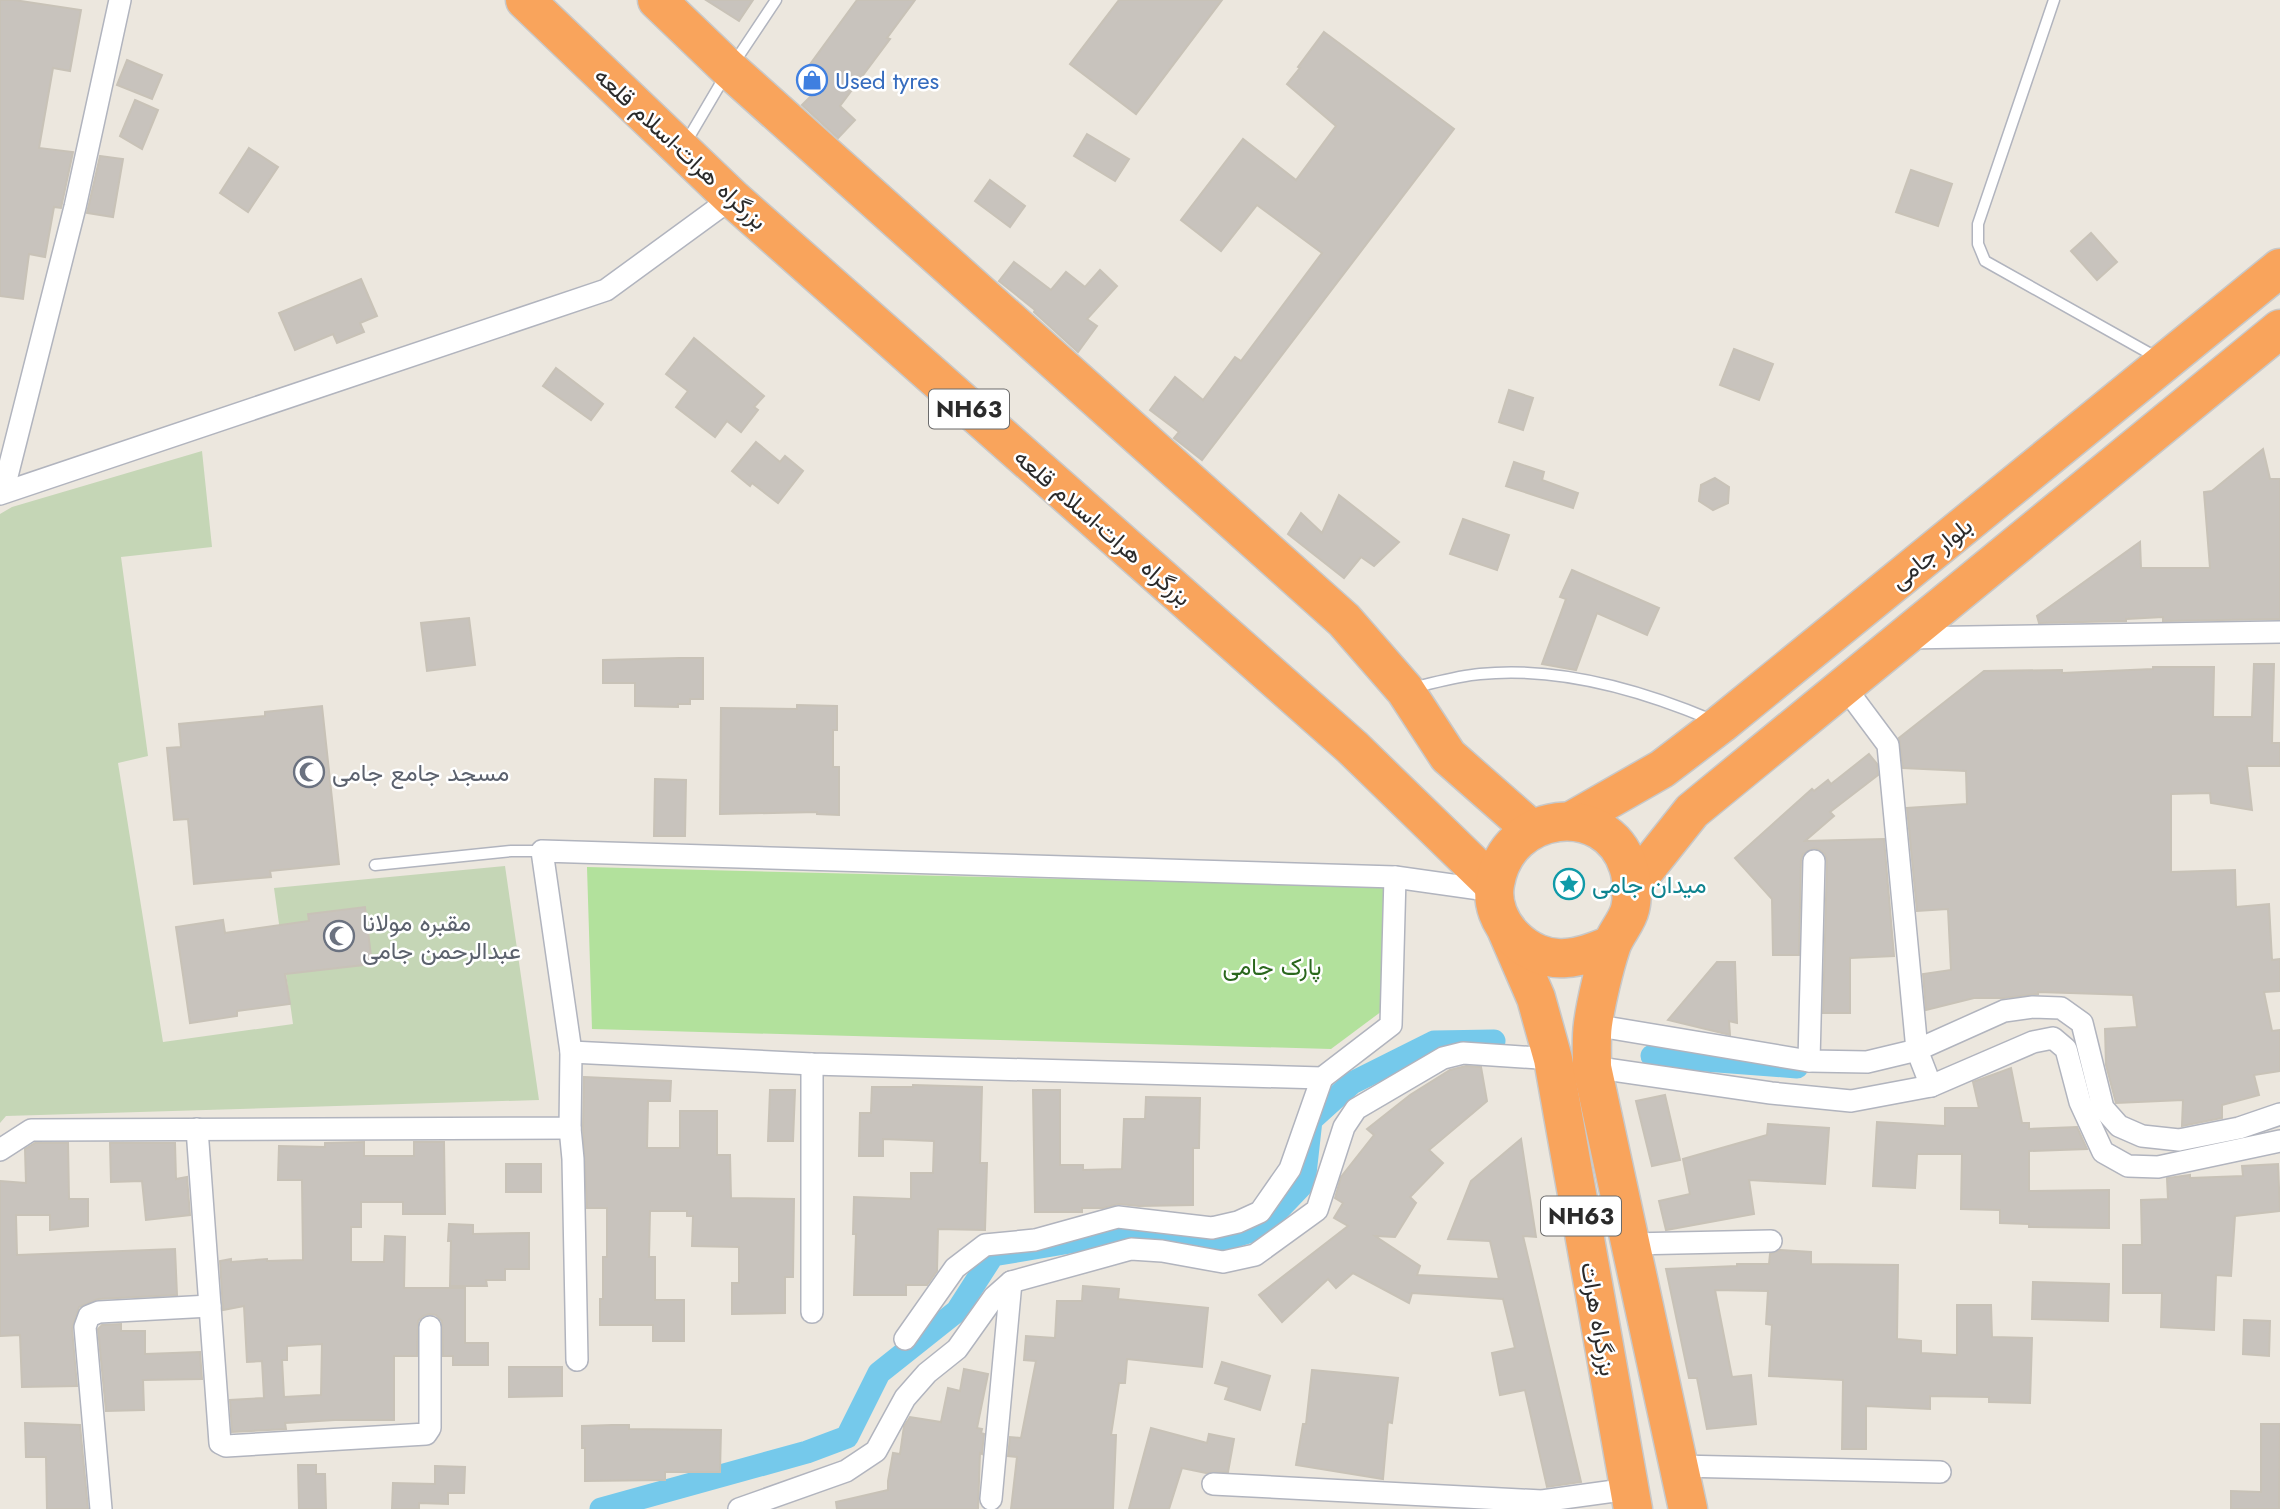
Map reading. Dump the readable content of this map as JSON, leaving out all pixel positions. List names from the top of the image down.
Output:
{
  "streets": {
    "highway": [
      "بزرگراه هرات-اسلام قلعه",
      "NH63",
      "بلوار جامی",
      "بزرگراه هرات"
    ]
  },
  "crossings": [
    ["بزرگراه هرات-اسلام قلعه", "NH63"],
    ["بزرگراه هرات-اسلام قلعه", "بلوار جامی"],
    ["بزرگراه هرات-اسلام قلعه", "بزرگراه هرات"],
    ["NH63", "بلوار جامی"],
    ["NH63", "بزرگراه هرات"],
    ["بلوار جامی", "بزرگراه هرات"]
  ],
  "parks": ["پارک جامی"],
  "places": {
    "shop": ["Used tyres"],
    "mosque": ["مسجد جامع جامی", "مقبره مولانا عبدالرحمن جامی"],
    "place": ["میدان جامی"]
  }
}
